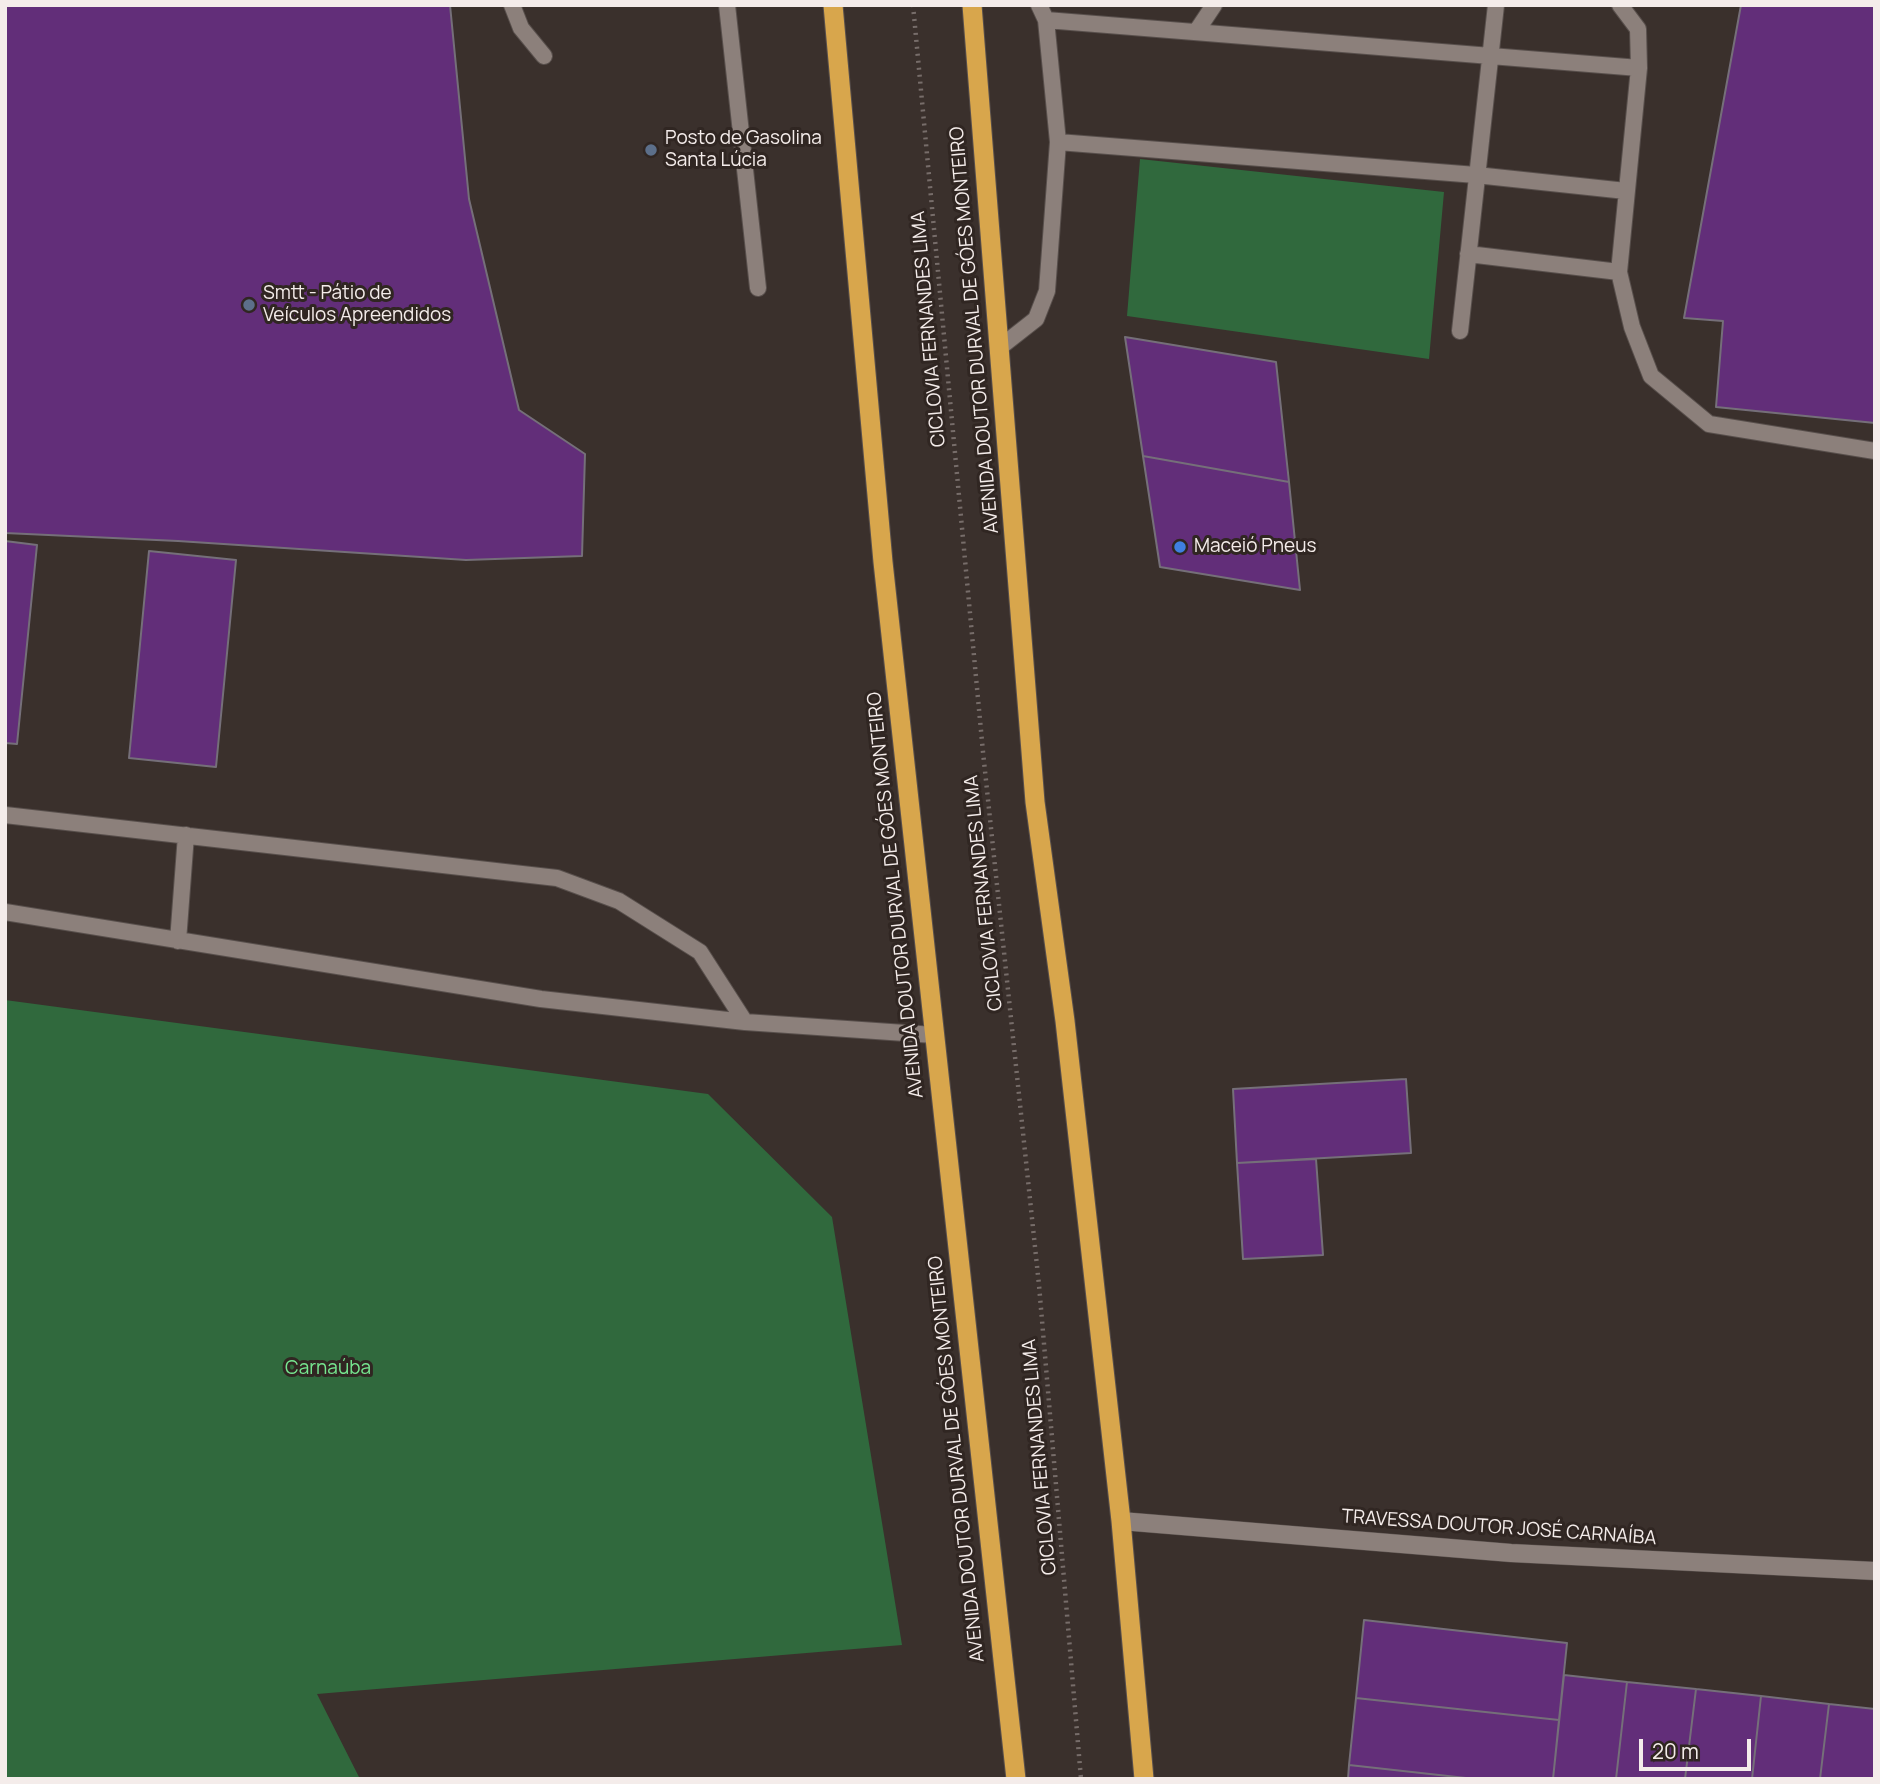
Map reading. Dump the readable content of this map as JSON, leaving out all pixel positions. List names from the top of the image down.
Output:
{
  "streets": {
    "highway": ["AVENIDA DOUTOR DURVAL DE GÓES MONTEIRO"],
    "street": ["TRAVESSA DOUTOR JOSÉ CARNAÍBA"],
    "path": ["CICLOVIA FERNANDES LIMA"]
  },
  "crossings": [
    ["AVENIDA DOUTOR DURVAL DE GÓES MONTEIRO", "TRAVESSA DOUTOR JOSÉ CARNAÍBA"]
  ],
  "parks": ["Carnaúba"],
  "places": ["Posto de Gasolina Santa Lúcia", "Smtt - Pátio de Veículos Apreendidos", "Maceió Pneus"],
  "scale_bar": "20 m"
}
